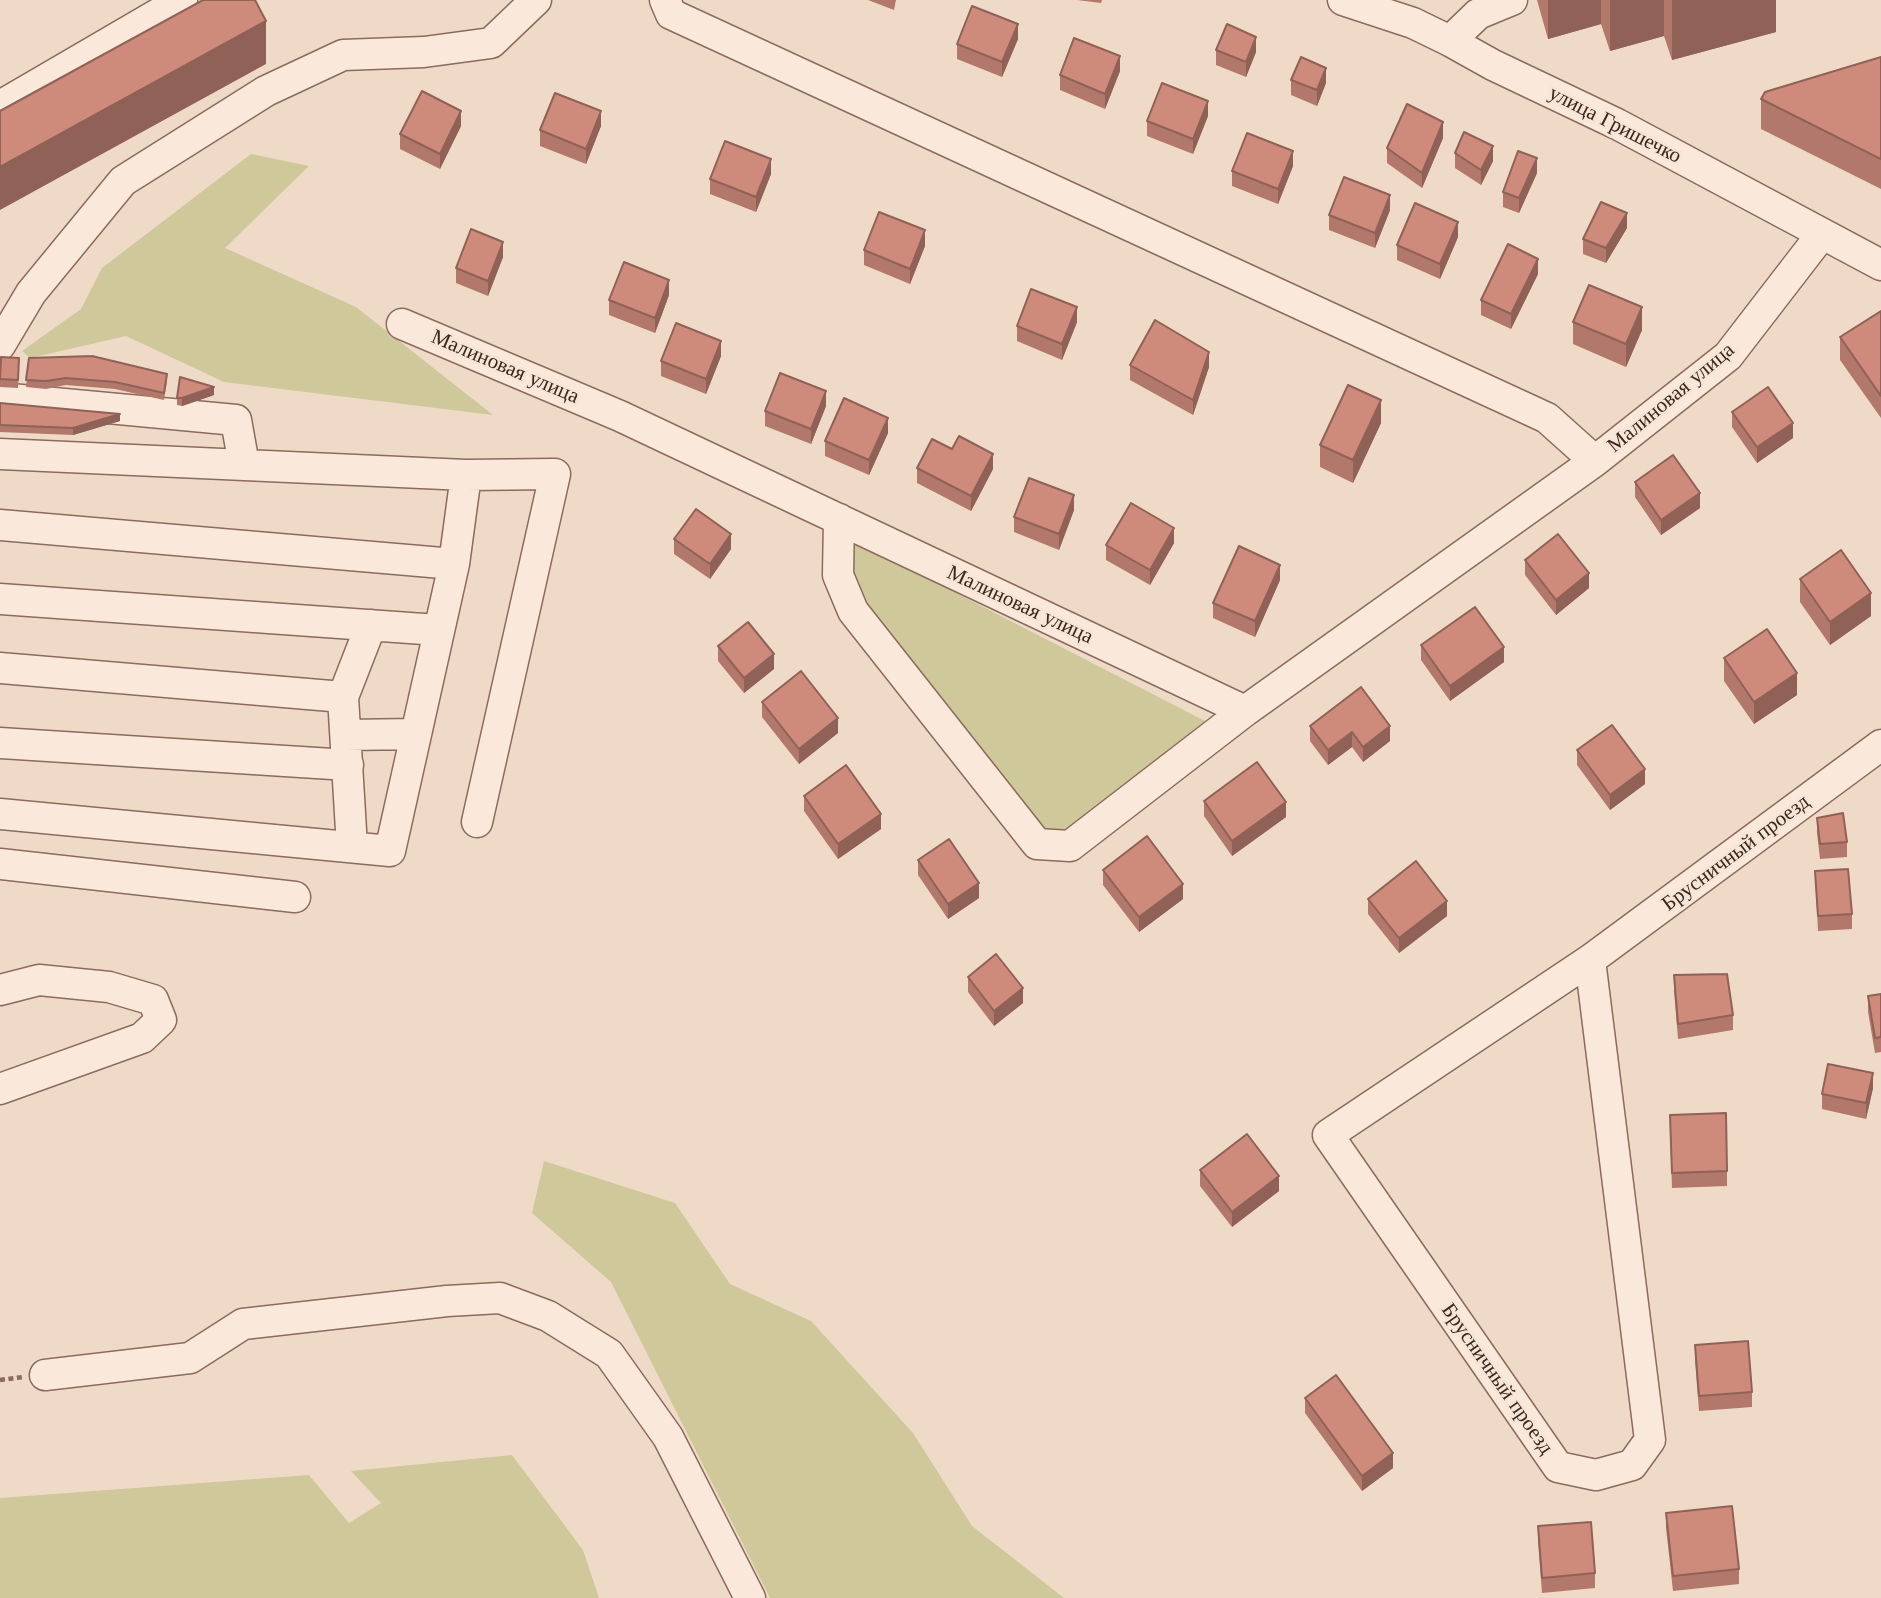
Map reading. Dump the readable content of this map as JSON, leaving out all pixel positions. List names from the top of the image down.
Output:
{
  "streets": {
    "street": ["улица Гришечко", "Малиновая улица", "Брусничный проезд"]
  },
  "crossings": [
    ["улица Гришечко", "Малиновая улица"]
  ]
}
